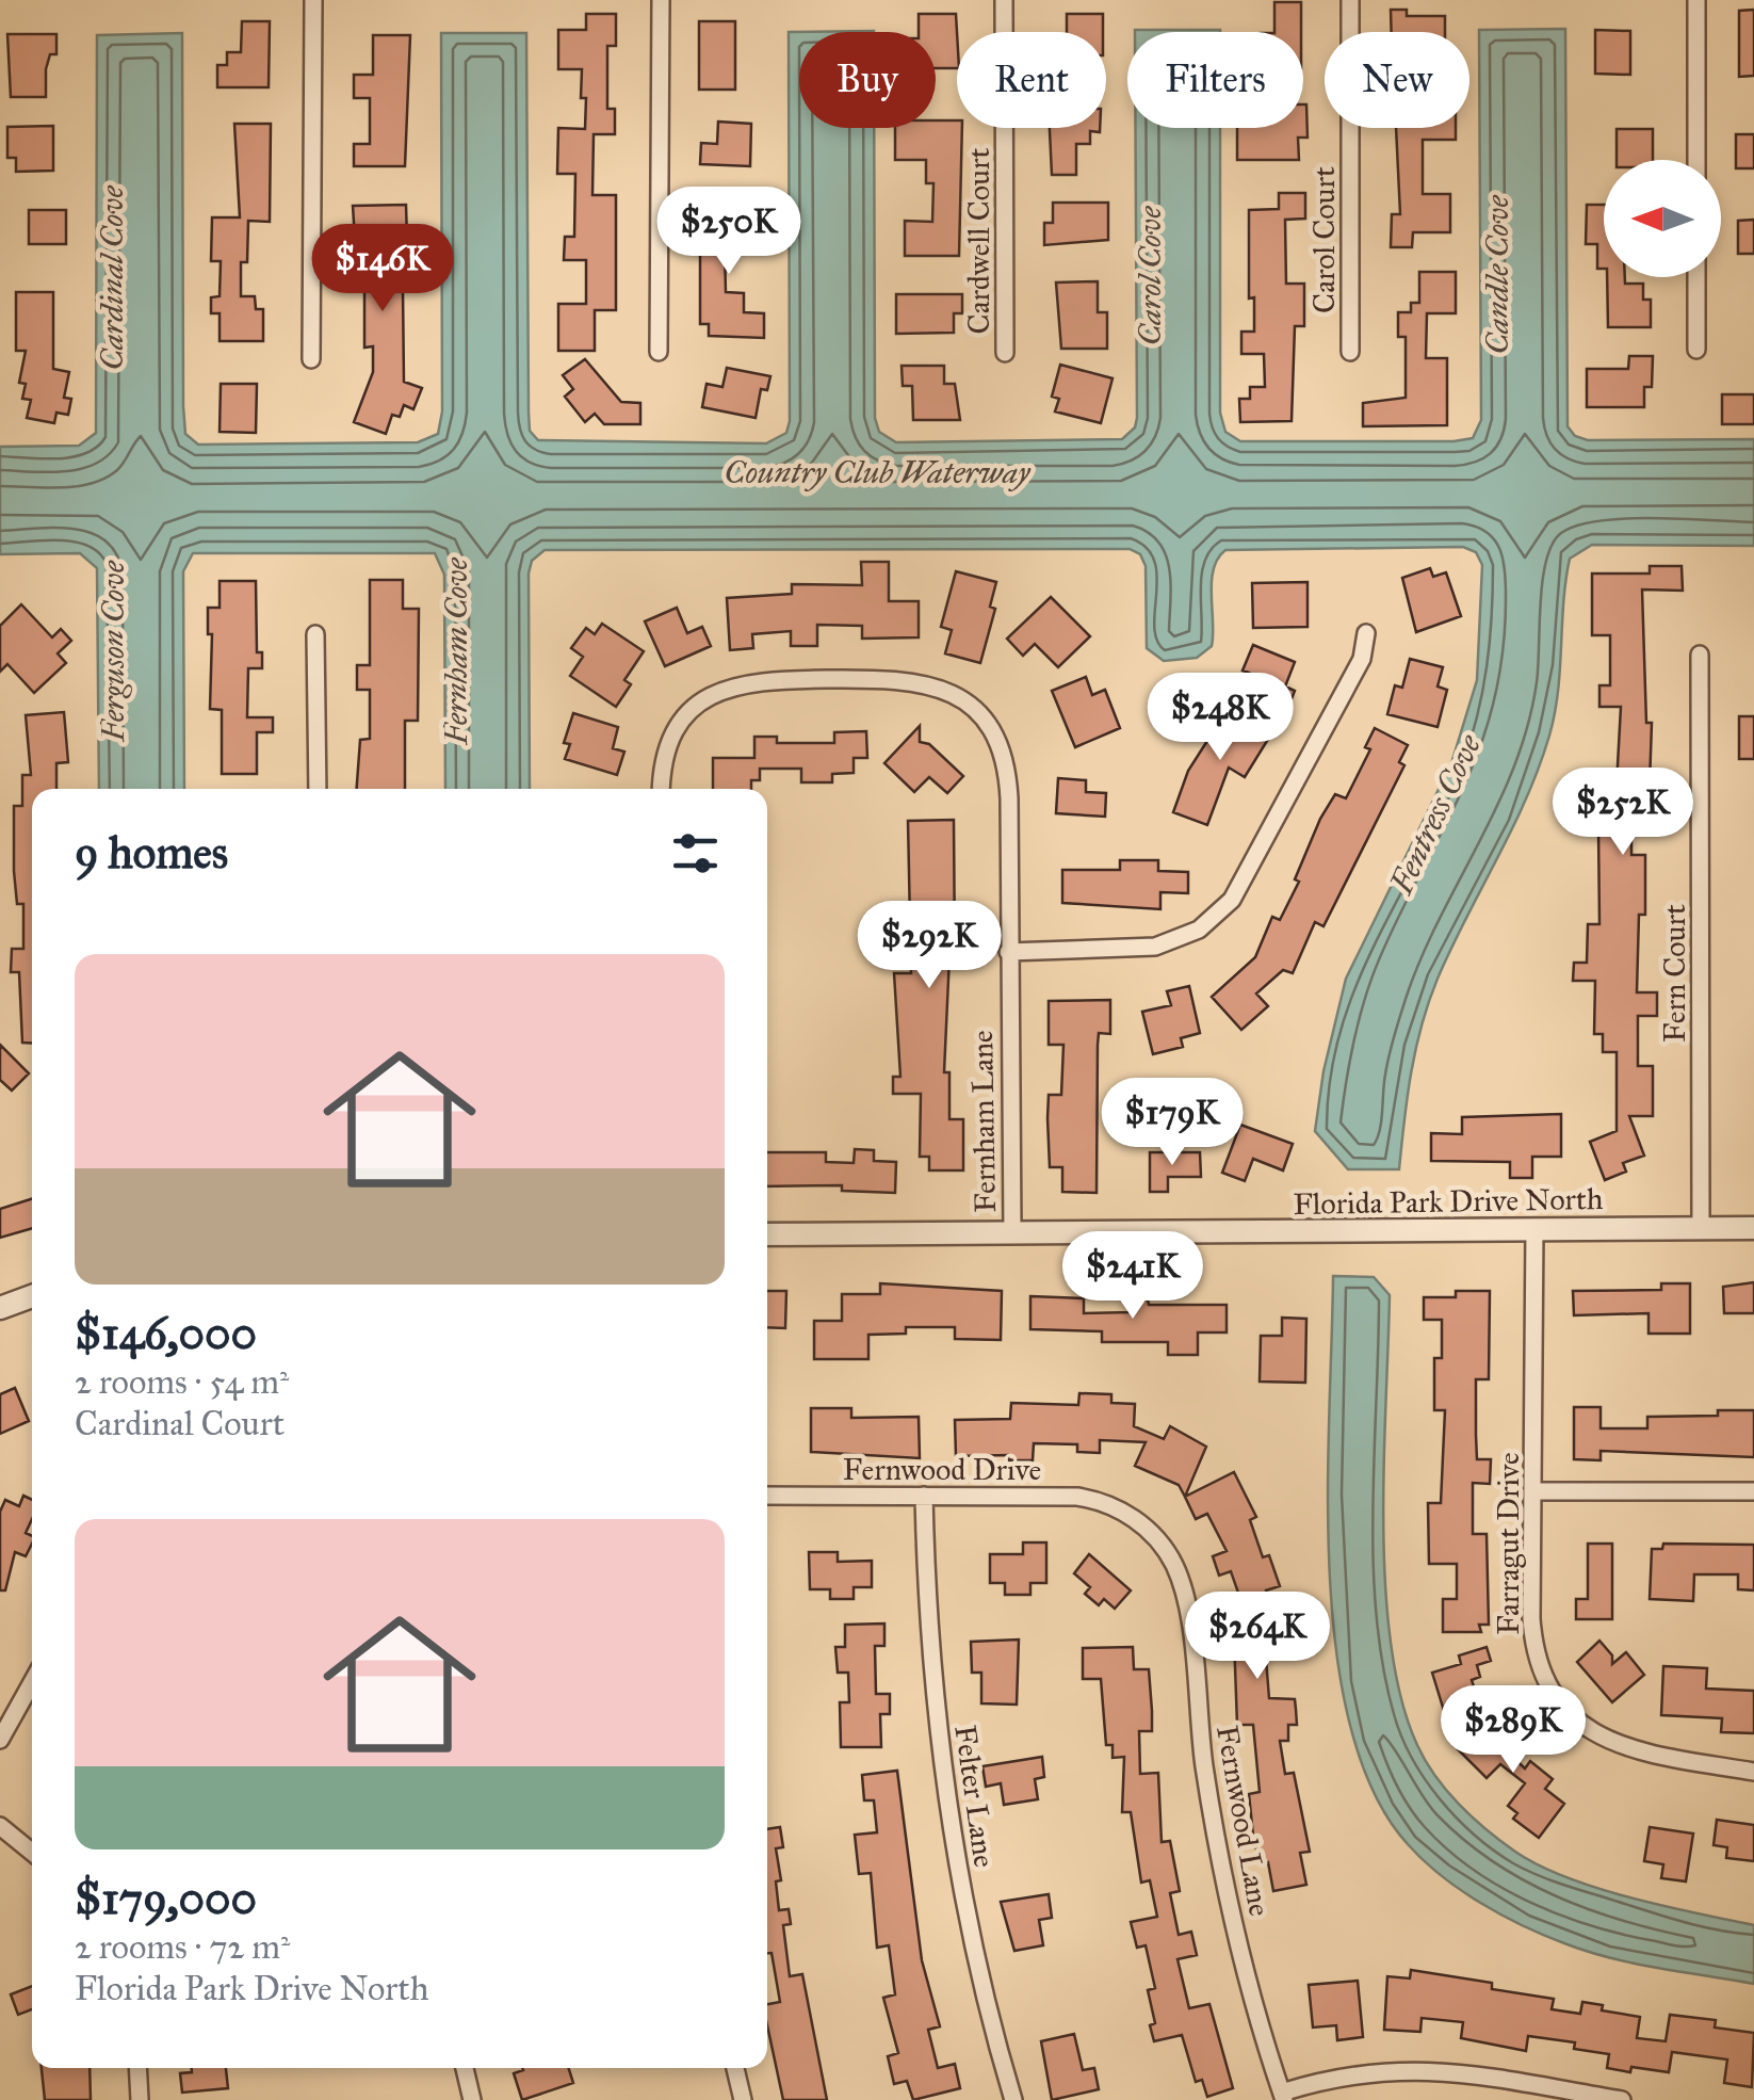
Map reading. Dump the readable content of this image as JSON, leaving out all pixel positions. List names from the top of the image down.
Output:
{
  "streets": {
    "street": [
      "Carol Court",
      "Cardwell Court",
      "Fern Court",
      "Fernham Lane",
      "Florida Park Drive North",
      "Fernwood Drive",
      "Farragut Drive",
      "Felter Lane",
      "Fernwood Lane"
    ]
  },
  "crossings": [
    ["Fern Court", "Florida Park Drive North"],
    ["Fernham Lane", "Florida Park Drive North"],
    ["Florida Park Drive North", "Farragut Drive"],
    ["Fernwood Drive", "Felter Lane"],
    ["Fernwood Drive", "Fernwood Lane"]
  ],
  "water": [
    "Candle Cove",
    "Carol Cove",
    "Cardinal Cove",
    "Country Club Waterway",
    "Ferguson Cove",
    "Fernham Cove",
    "Fentress Cove"
  ],
  "north": "left",
  "page": {
    "chip": [
      "Buy",
      "Rent",
      "Filters",
      "New"
    ],
    "price": [
      "$250K",
      "$146K",
      "$248K",
      "$252K",
      "$292K",
      "$179K",
      "$241K",
      "$264K",
      "$289K"
    ],
    "heading": "9 homes",
    "list": [
      {
        "name": "$146,000",
        "note": "2 rooms · 54 m² · Cardinal Court"
      },
      {
        "name": "$179,000",
        "note": "2 rooms · 72 m² · Florida Park Drive North"
      }
    ]
  }
}
